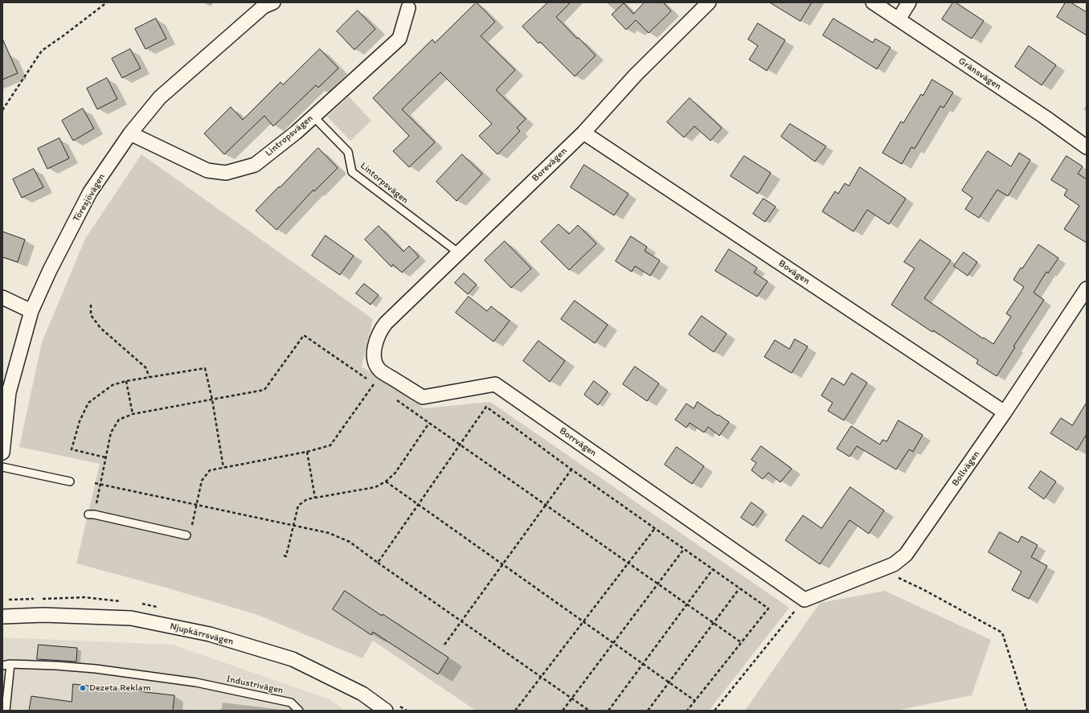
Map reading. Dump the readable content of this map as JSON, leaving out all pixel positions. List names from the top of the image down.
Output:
{
  "streets": {
    "street": [
      "Gränsvägen",
      "Lintropsvägen",
      "Borevägen",
      "Töresjövägen",
      "Bovägen",
      "Borrvägen",
      "Bollvägen",
      "Njupkärrsvägen"
    ],
    "lane": ["Lintorpsvägen", "Industrivägen"]
  },
  "crossings": [
    ["Lintropsvägen", "Lintorpsvägen"],
    ["Lintropsvägen", "Töresjövägen"],
    ["Borevägen", "Lintorpsvägen"],
    ["Borevägen", "Bovägen"],
    ["Borevägen", "Borrvägen"],
    ["Bovägen", "Bollvägen"],
    ["Borrvägen", "Bollvägen"]
  ],
  "places": ["Dezeta Reklam"]
}
